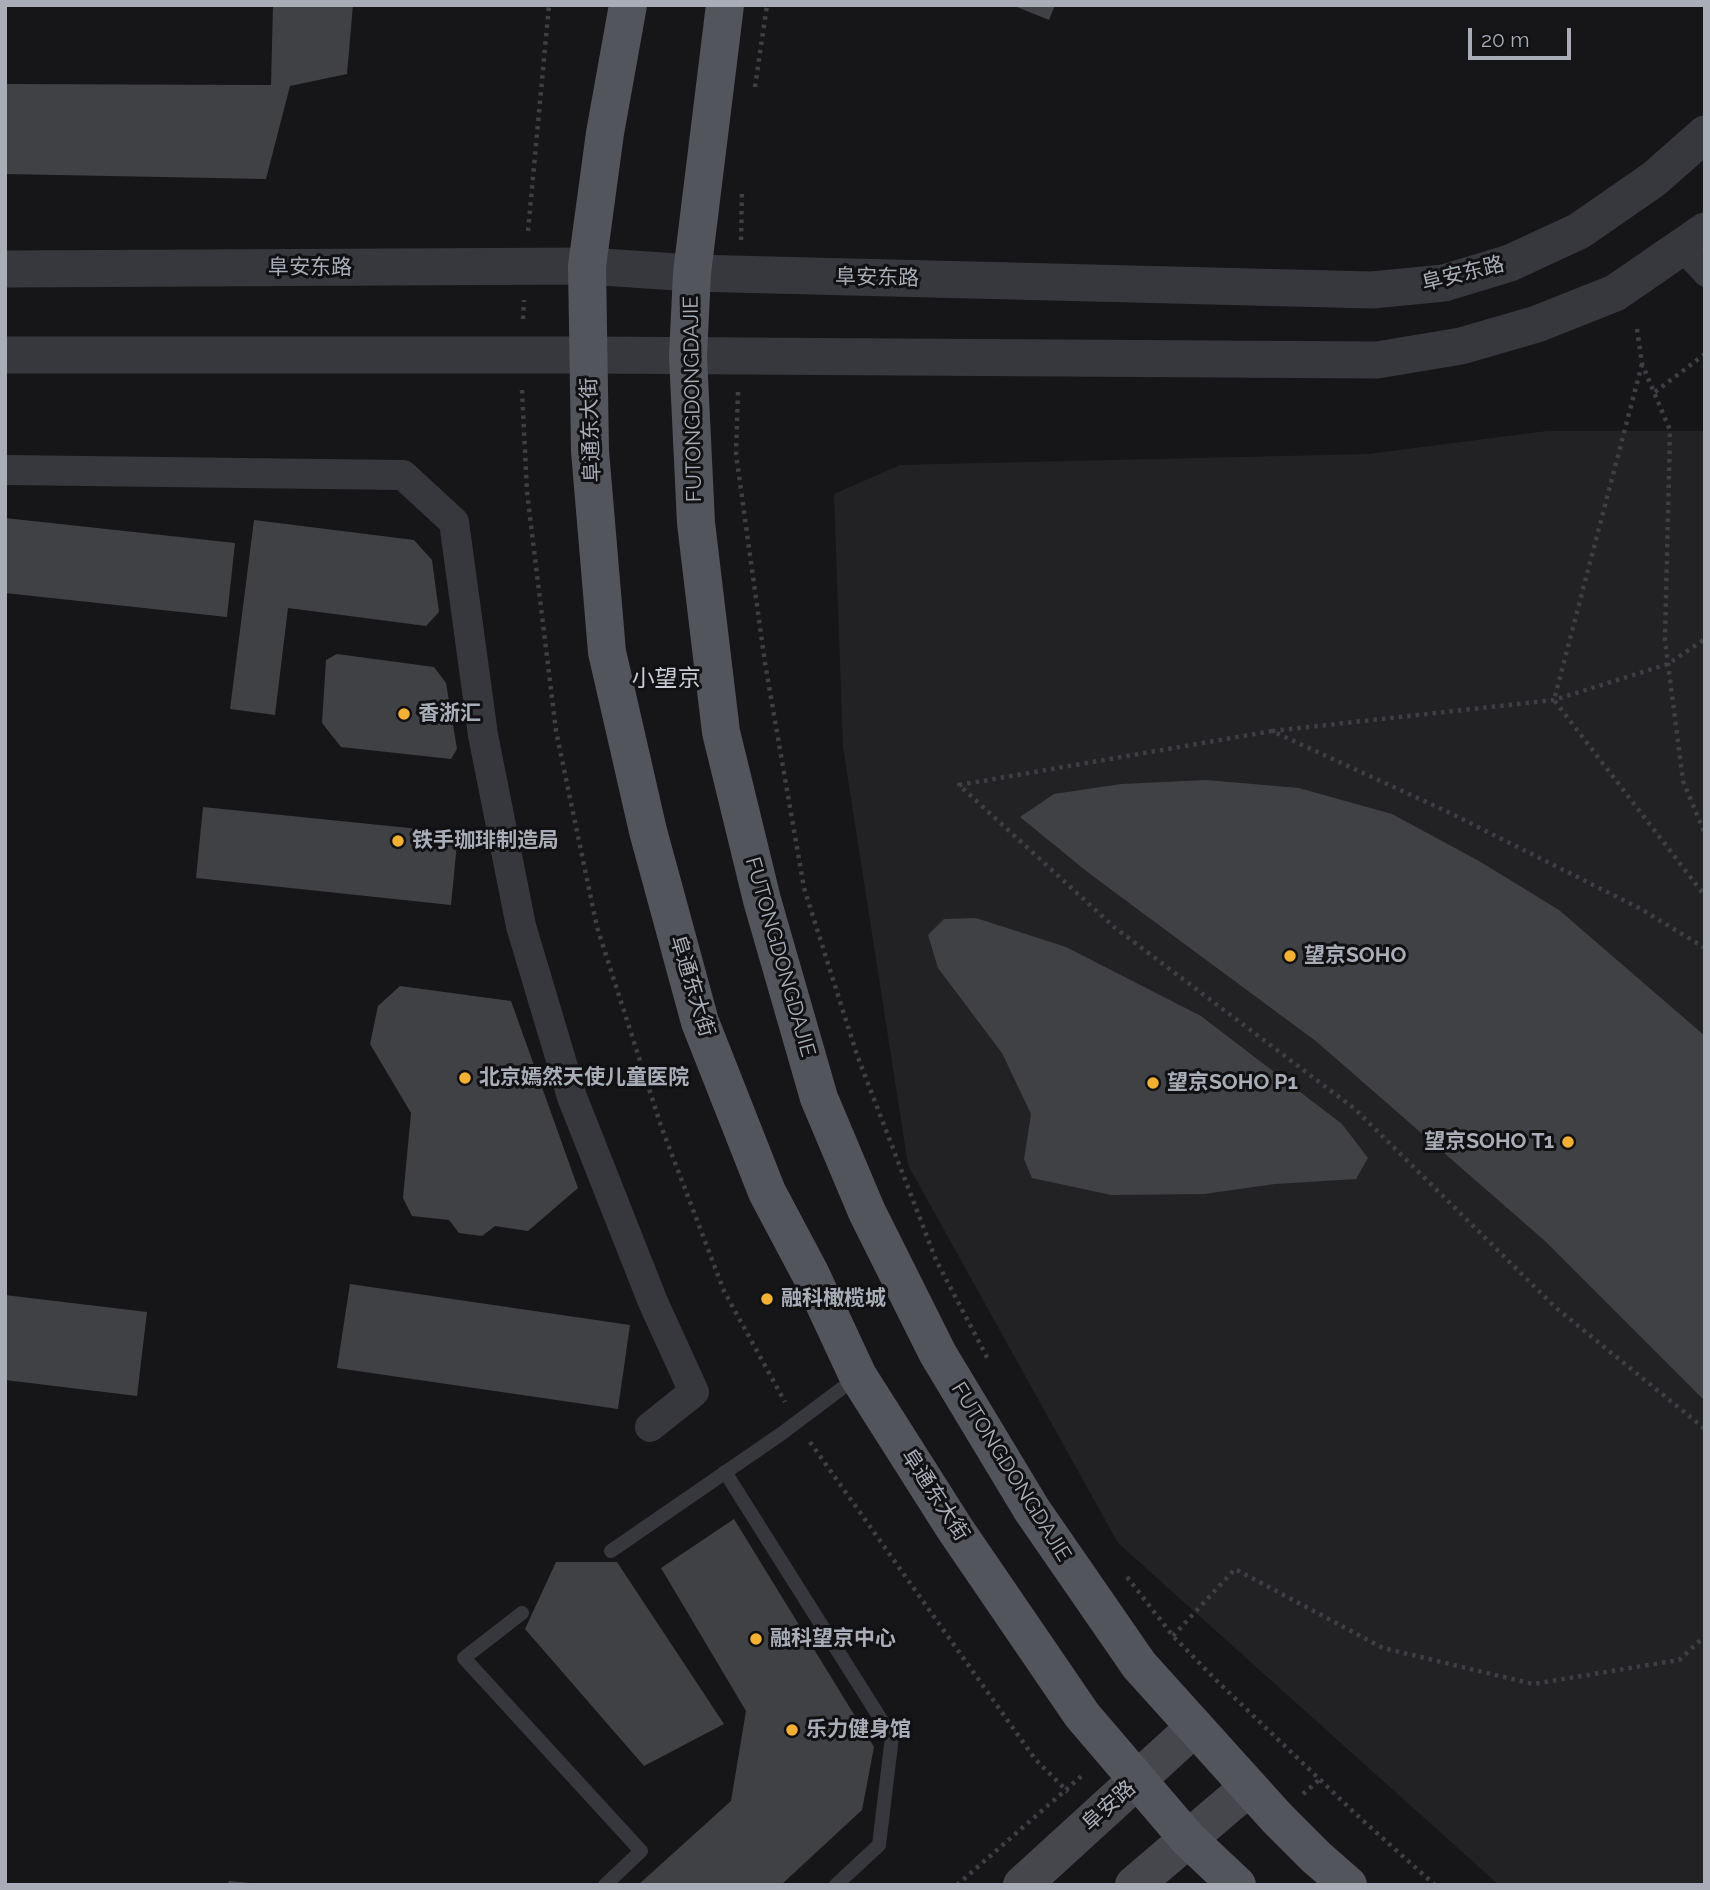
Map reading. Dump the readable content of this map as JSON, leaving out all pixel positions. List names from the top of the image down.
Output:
{
  "streets": {
    "main road": ["FUTONGDONGDAJIE", "阜通东大街", "阜安路"],
    "street": ["阜安东路"]
  },
  "crossings": [
    ["阜安东路", "FUTONGDONGDAJIE"],
    ["阜安东路", "阜通东大街"],
    ["FUTONGDONGDAJIE", "阜安路"],
    ["阜通东大街", "阜安路"]
  ],
  "districts": ["小望京"],
  "places": [
    "香浙汇",
    "铁手珈琲制造局",
    "望京SOHO",
    "北京嫣然天使儿童医院",
    "望京SOHO P1",
    "望京SOHO T1",
    "融科橄榄城",
    "融科望京中心",
    "乐力健身馆"
  ],
  "scale_bar": "20 m"
}
